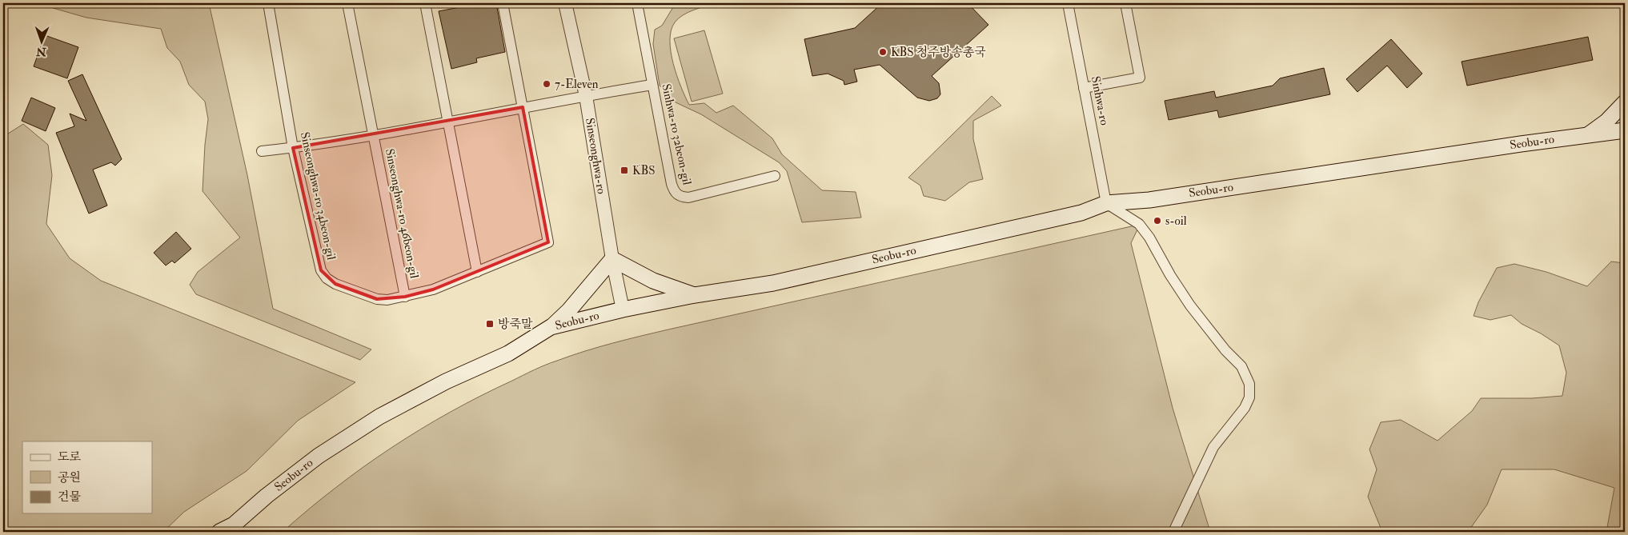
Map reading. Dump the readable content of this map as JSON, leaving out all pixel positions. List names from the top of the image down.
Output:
{
  "streets": {
    "main road": ["Seobu-ro"],
    "street": [
      "Sinhwa-ro",
      "Sinhwa-ro 32beon-gil",
      "Sinseonghwa-ro",
      "Sinseonghwa-ro 34beon-gil",
      "Sinseonghwa-ro 46beon-gil"
    ]
  },
  "crossings": [
    ["Sinhwa-ro", "Seobu-ro"],
    ["Sinhwa-ro 32beon-gil", "Sinseonghwa-ro 46beon-gil"],
    ["Seobu-ro", "Sinseonghwa-ro"],
    ["Sinseonghwa-ro", "Sinseonghwa-ro 46beon-gil"],
    ["Sinseonghwa-ro 34beon-gil", "Sinseonghwa-ro 46beon-gil"]
  ],
  "places": {
    "other": ["KBS 청주방송총국", "7-Eleven", "s-oil"],
    "transit": ["KBS", "방죽말"]
  },
  "legend": ["도로", "공원", "건물"],
  "north": "bottom"
}
